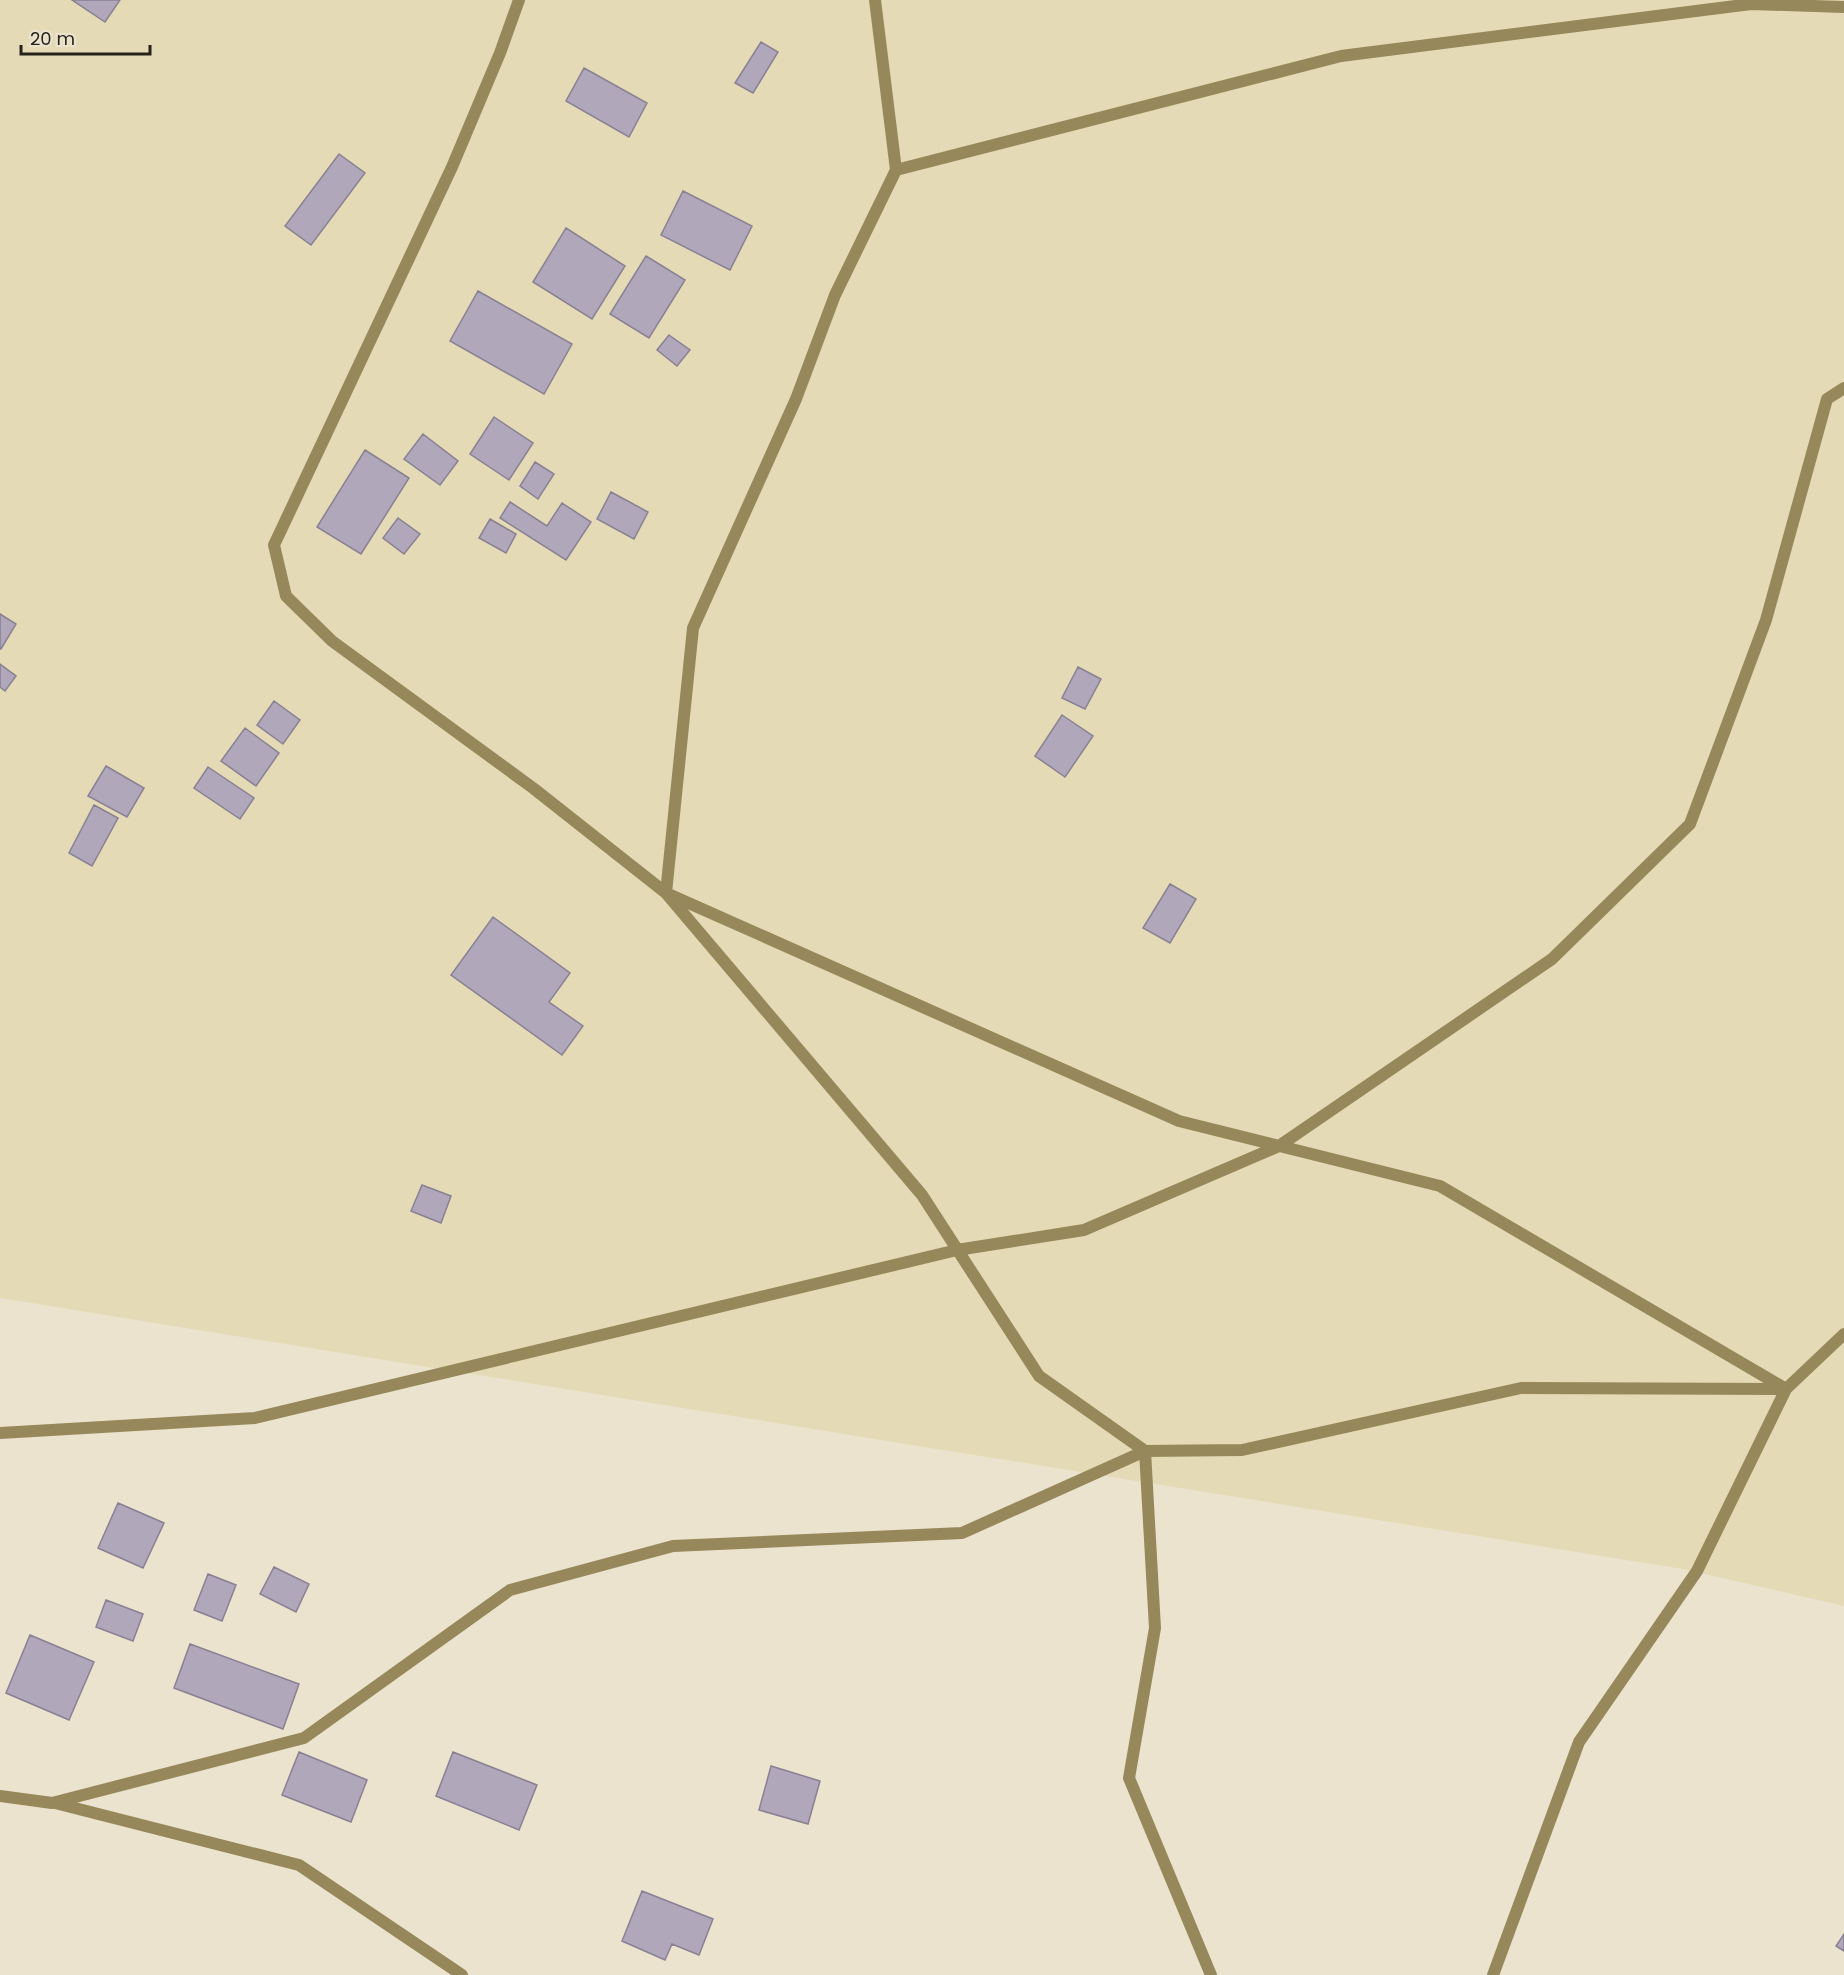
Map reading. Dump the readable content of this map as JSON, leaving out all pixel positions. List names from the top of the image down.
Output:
{
  "scale_bar": "20 m"
}
